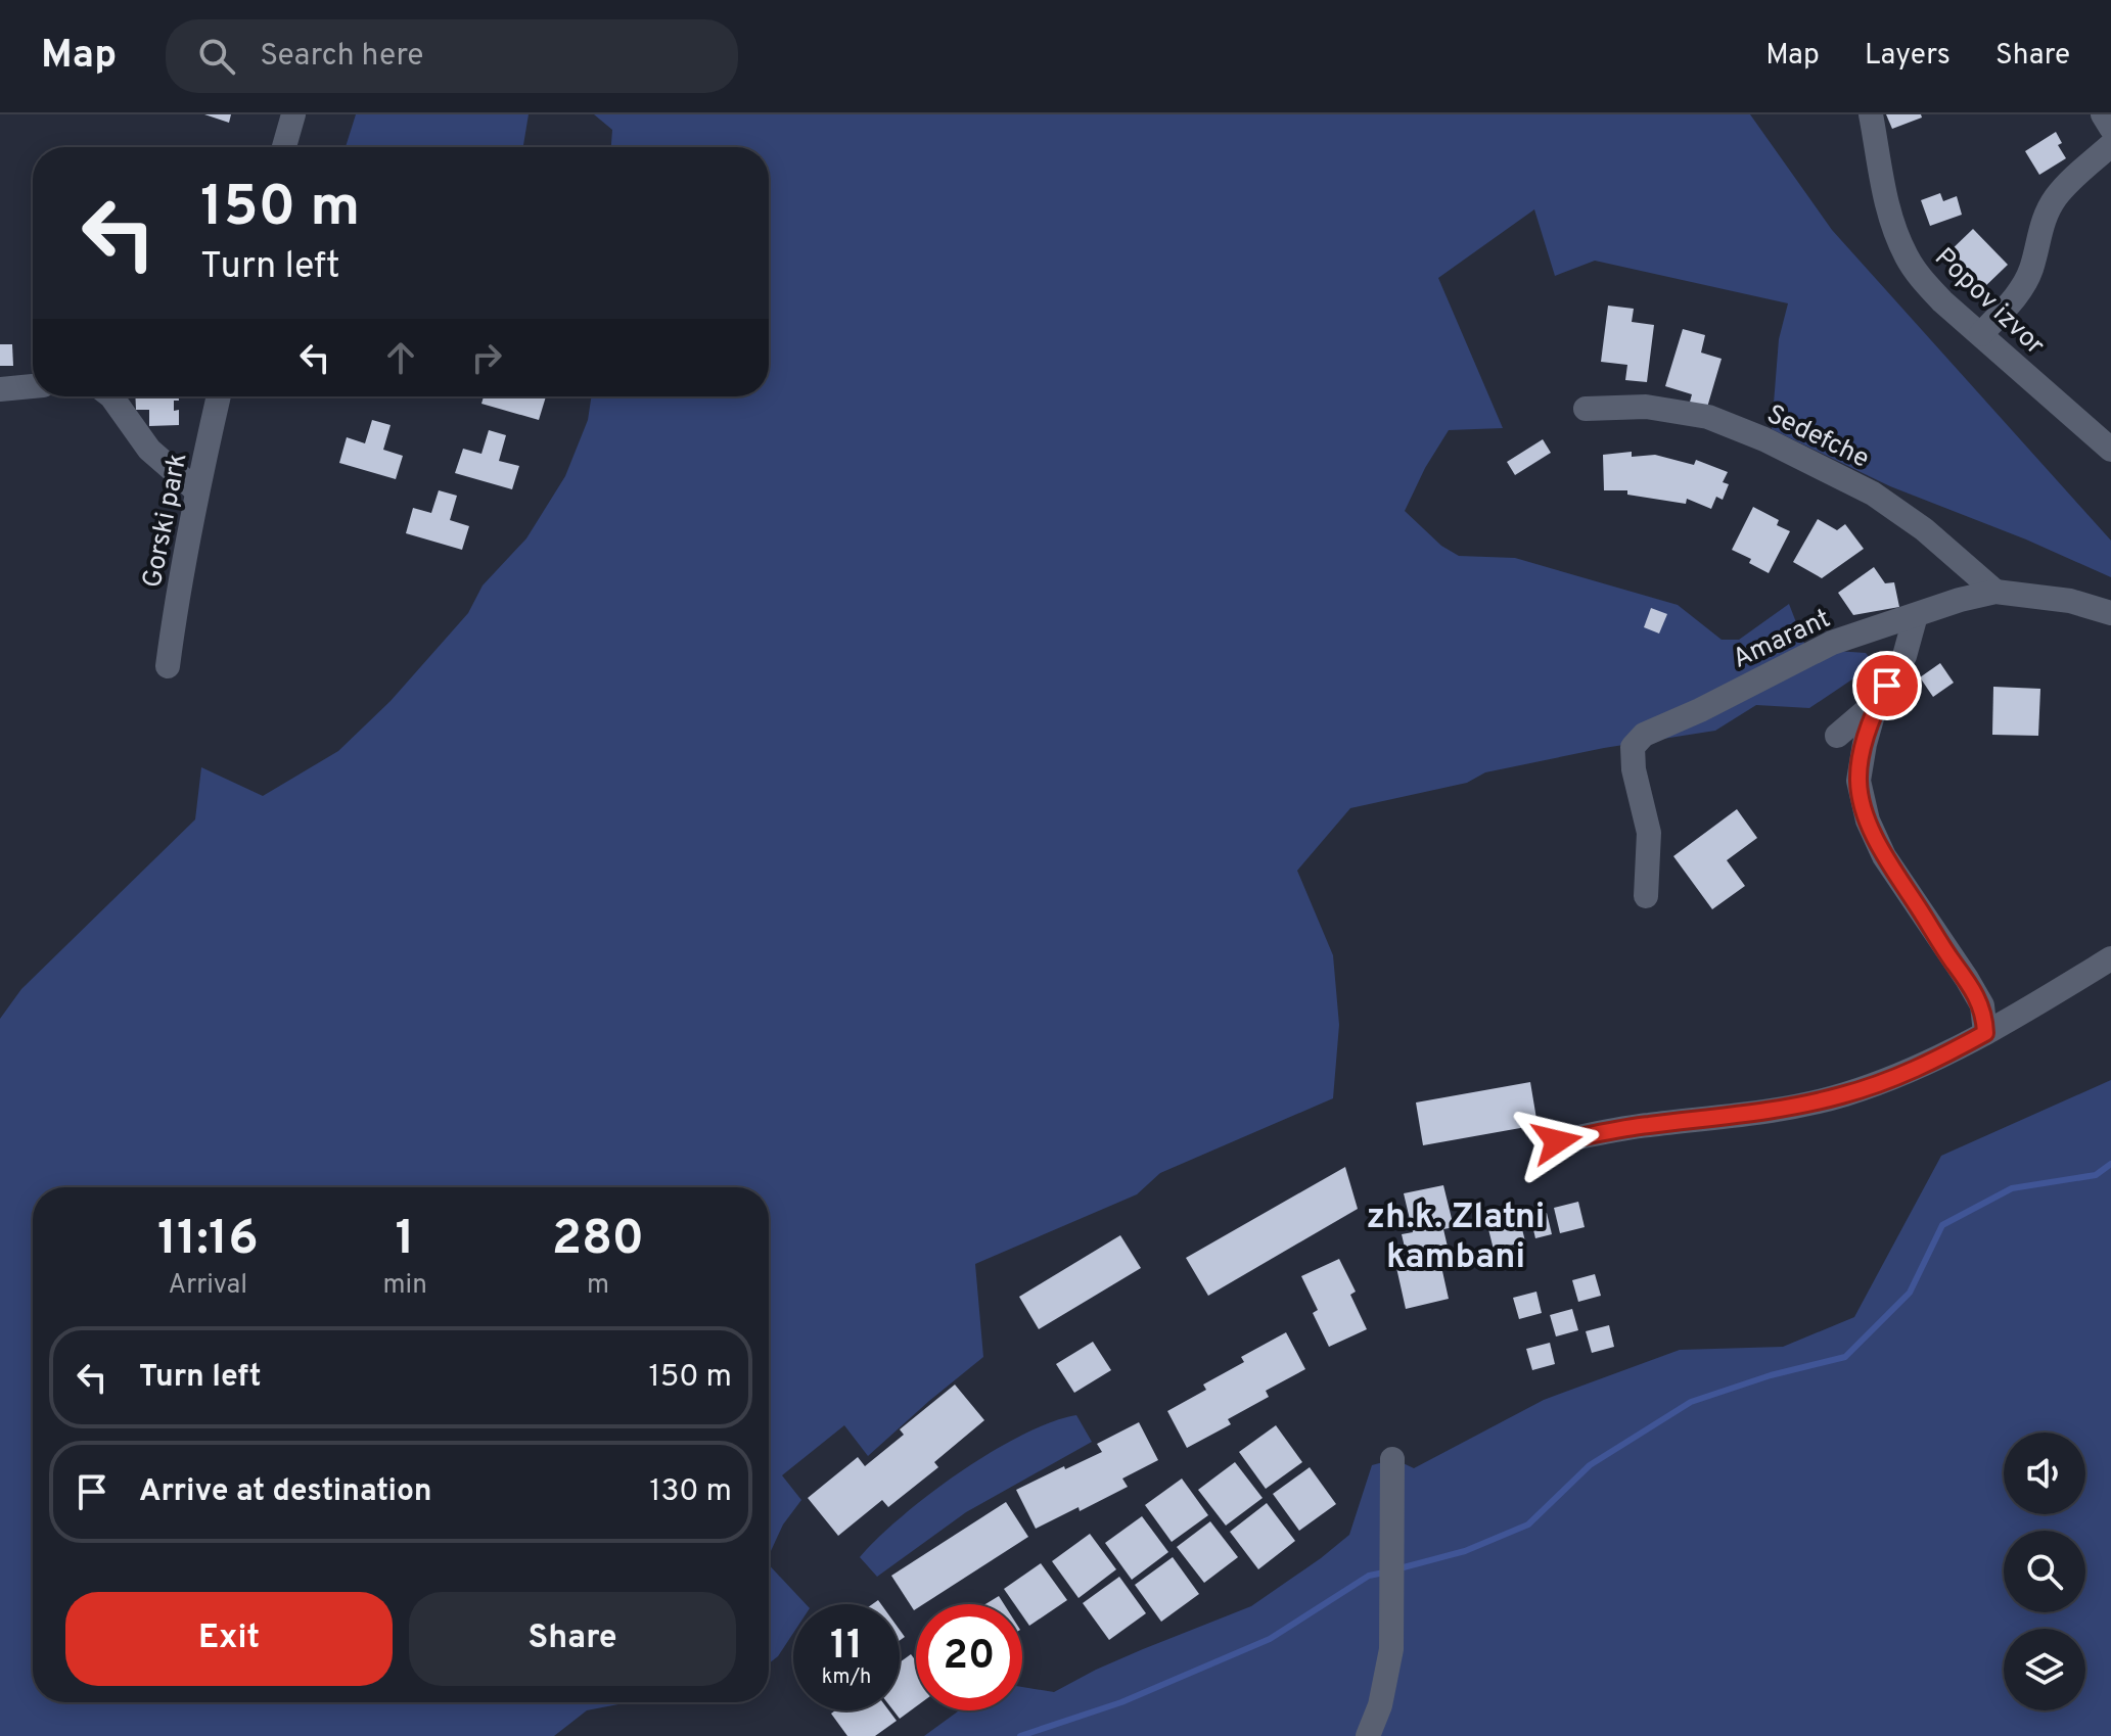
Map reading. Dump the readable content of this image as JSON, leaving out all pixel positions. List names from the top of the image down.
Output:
{
  "streets": {
    "street": [
      "Popov izvor",
      "Sedefche",
      "Gorski park",
      "Amarant"
    ]
  },
  "crossings": [
    ["Sedefche", "Amarant"]
  ],
  "districts": ["zh.k. Zlatni kambani"],
  "page": {
    "header": "Map",
    "search": "Search here",
    "nav": ["Map", "Layers", "Share"],
    "turn": ["150 m", "Turn left"],
    "eta": [
      "11:16",
      "Arrival",
      "1",
      "min",
      "280",
      "m"
    ],
    "list": [
      {
        "name": "Turn left",
        "value": "150 m"
      },
      {
        "name": "Arrive at destination",
        "value": "130 m"
      }
    ],
    "buttons": ["Exit", "Share"],
    "speed": "11 km/h",
    "limit": "20"
  }
}
